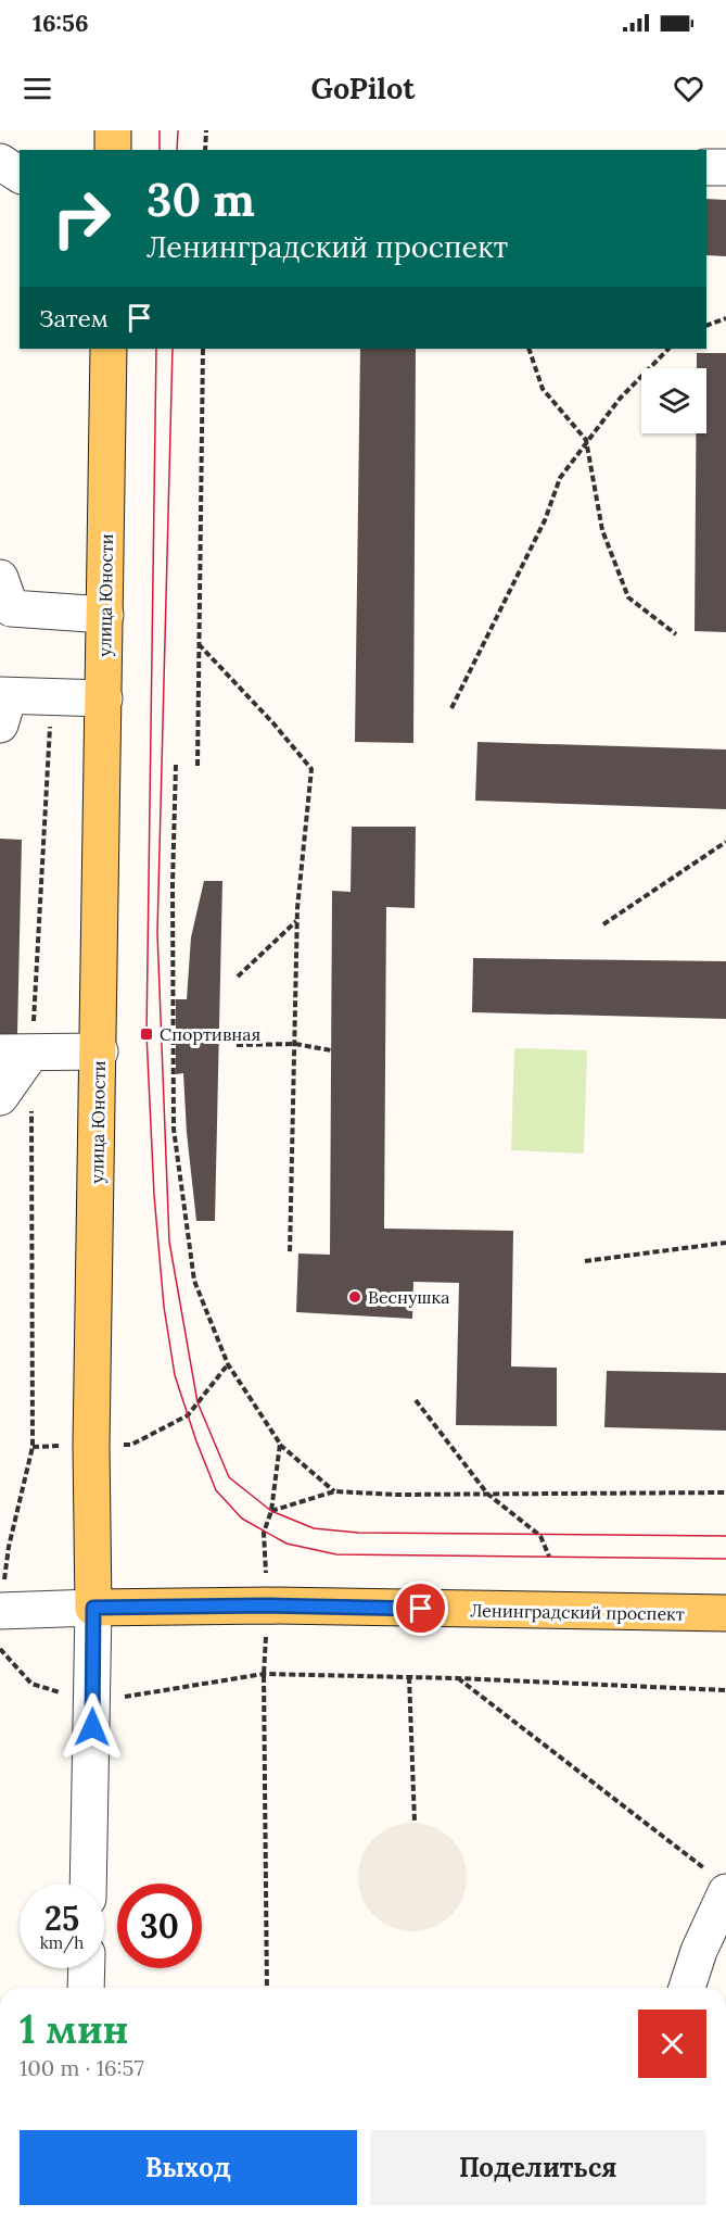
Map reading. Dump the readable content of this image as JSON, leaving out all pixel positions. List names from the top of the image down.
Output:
{
  "streets": {
    "main road": ["улица Юности", "Ленинградский проспект"]
  },
  "crossings": [
    ["улица Юности", "Ленинградский проспект"]
  ],
  "places": {
    "transit": ["Спортивная"],
    "other": ["Веснушка"]
  },
  "page": {
    "status": "16:56",
    "header": "GoPilot",
    "turn": ["30 m", "Ленинградский проспект"],
    "then": "Затем",
    "speed": "25 km/h",
    "limit": "30",
    "heading": ["1 мин", "100 m · 16:57"],
    "buttons": ["Выход", "Поделиться"]
  }
}
